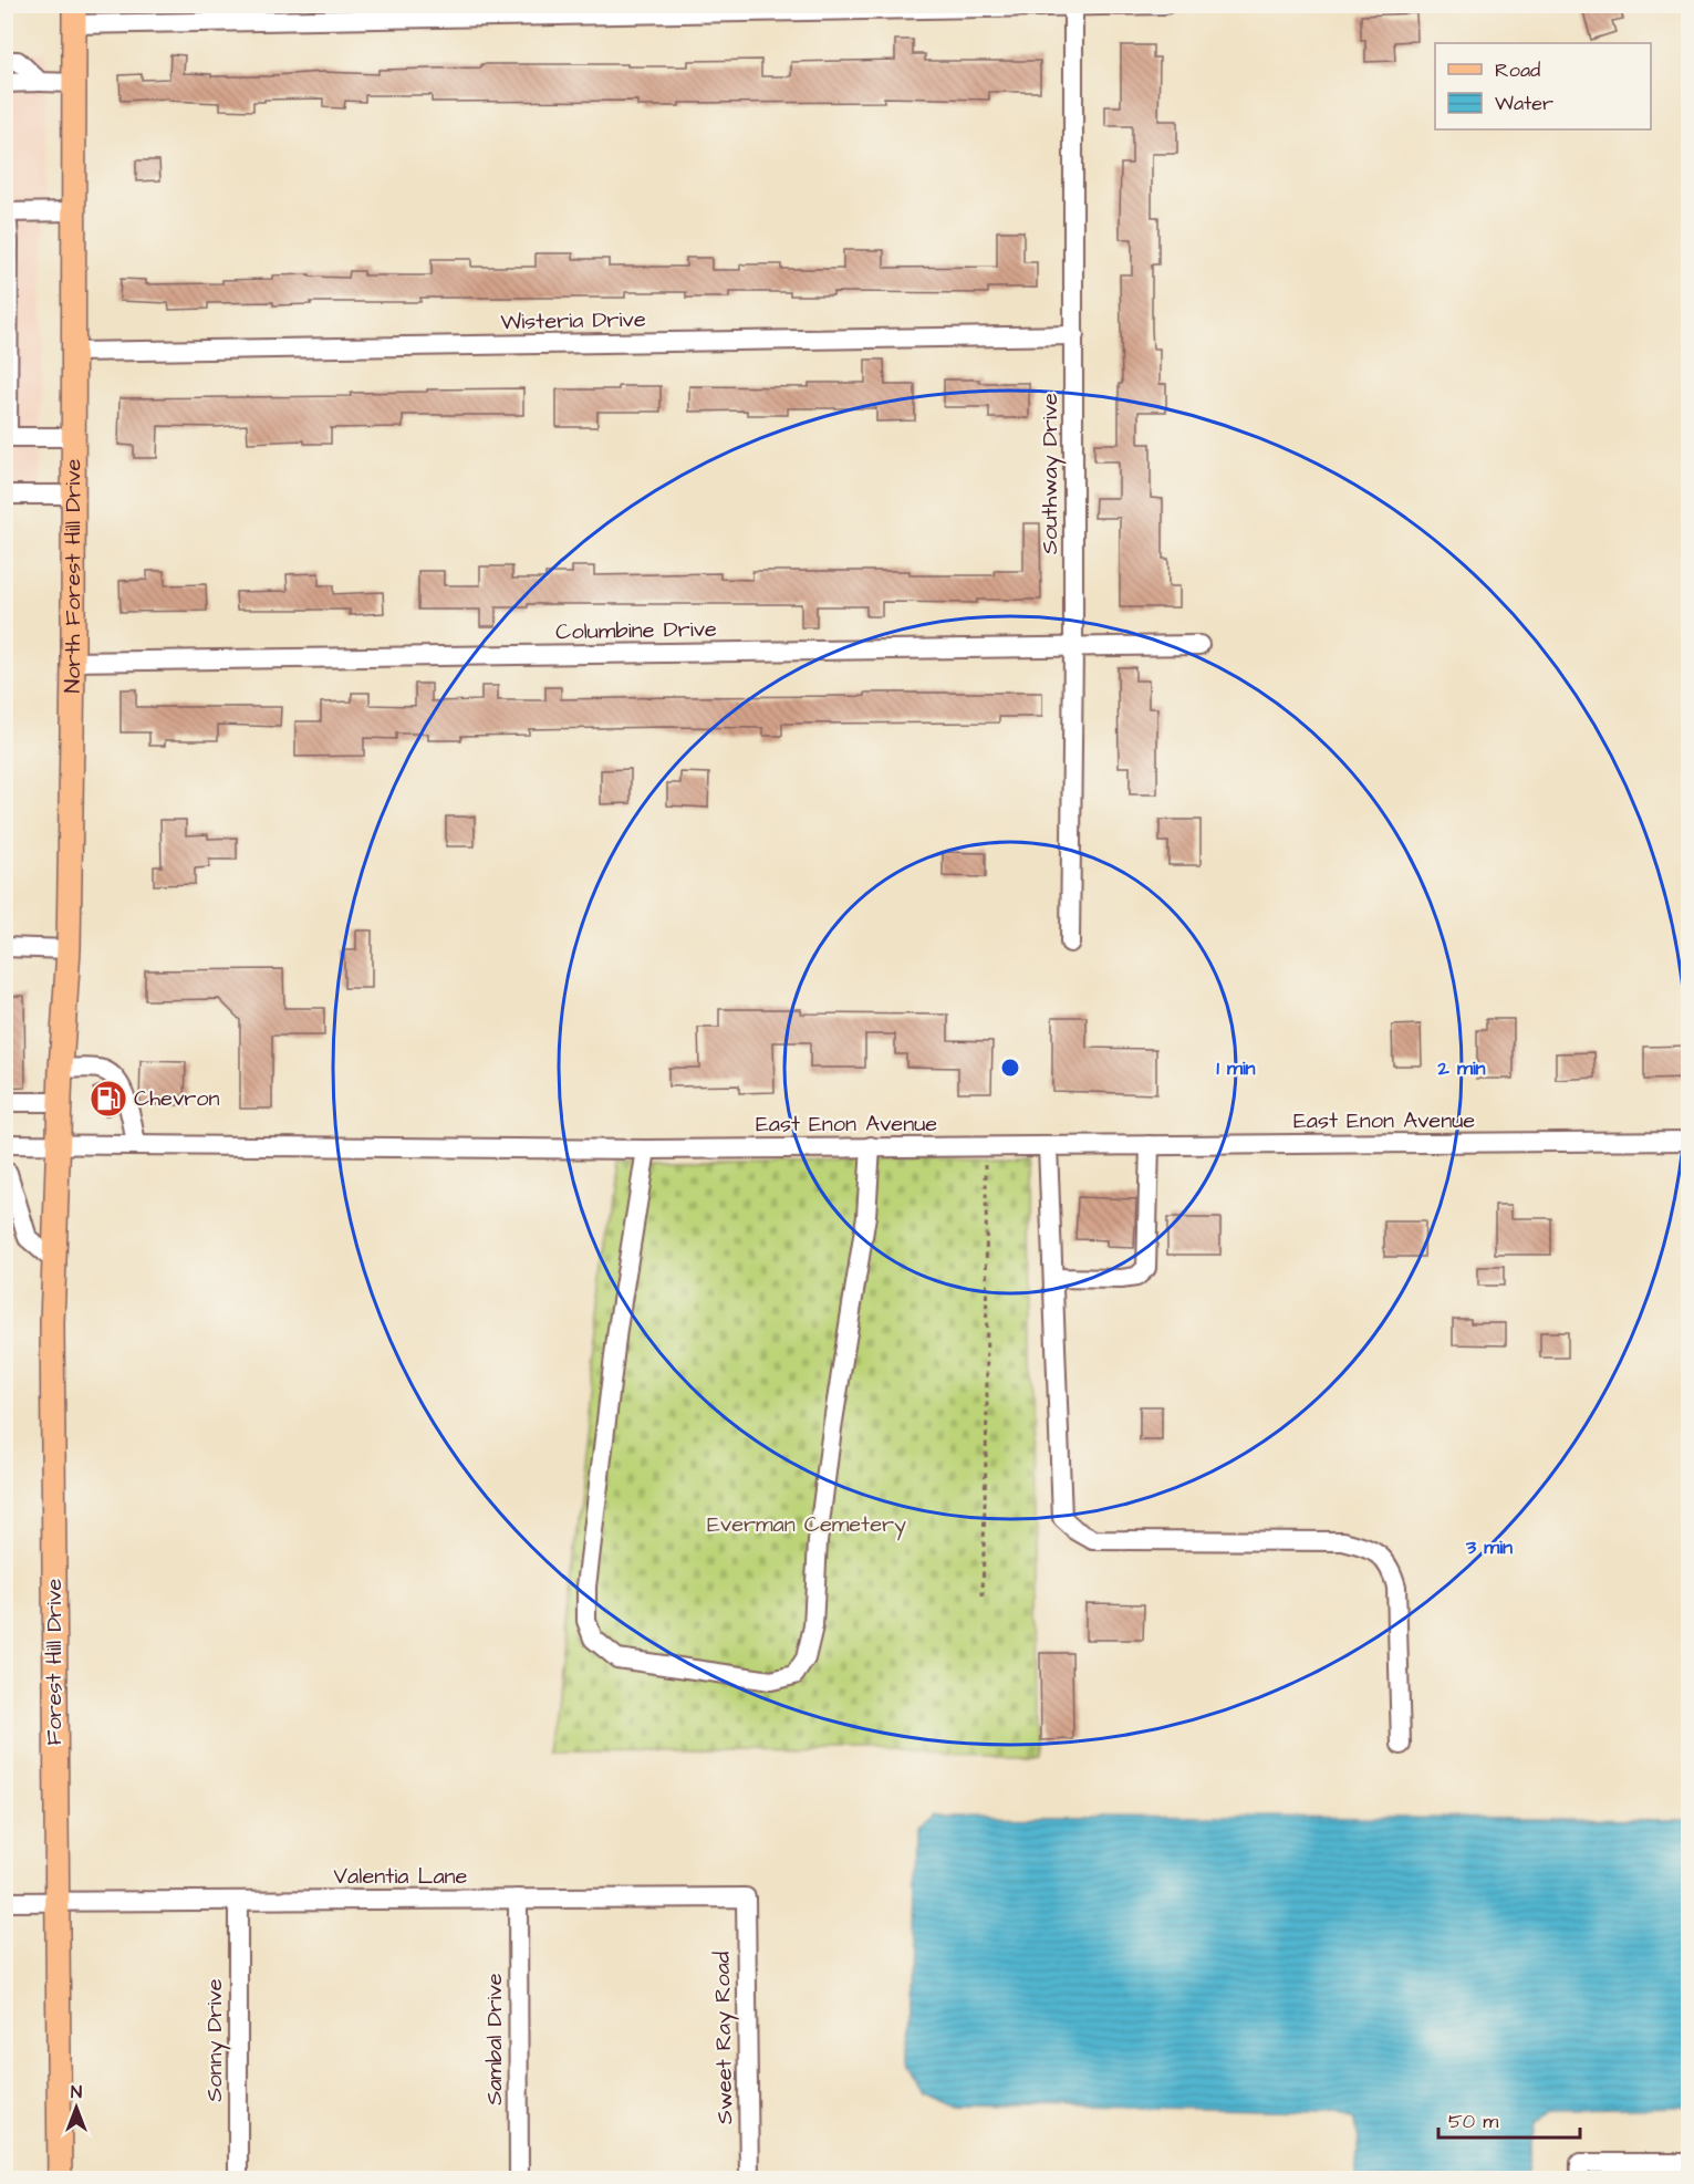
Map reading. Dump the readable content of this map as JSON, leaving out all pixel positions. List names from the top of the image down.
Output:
{
  "streets": {
    "main road": ["North Forest Hill Drive", "Forest Hill Drive"],
    "street": [
      "Wisteria Drive",
      "Southway Drive",
      "Columbine Drive",
      "East Enon Avenue",
      "Valentia Lane",
      "Sweet Ray Road",
      "Sambal Drive",
      "Sonny Drive"
    ]
  },
  "crossings": [
    ["Wisteria Drive", "Southway Drive"],
    ["Wisteria Drive", "North Forest Hill Drive"],
    ["Southway Drive", "Columbine Drive"],
    ["North Forest Hill Drive", "Columbine Drive"],
    ["North Forest Hill Drive", "East Enon Avenue"],
    ["North Forest Hill Drive", "Forest Hill Drive"],
    ["East Enon Avenue", "Forest Hill Drive"],
    ["Forest Hill Drive", "Valentia Lane"],
    ["Valentia Lane", "Sweet Ray Road"],
    ["Valentia Lane", "Sambal Drive"],
    ["Valentia Lane", "Sonny Drive"]
  ],
  "parks": ["Everman Cemetery"],
  "places": {
    "fuel station": ["Chevron"]
  },
  "legend": ["Road", "Water"],
  "scale_bar": "50 m",
  "north": "top",
  "rings": ["1 min", "2 min", "3 min"]
}
